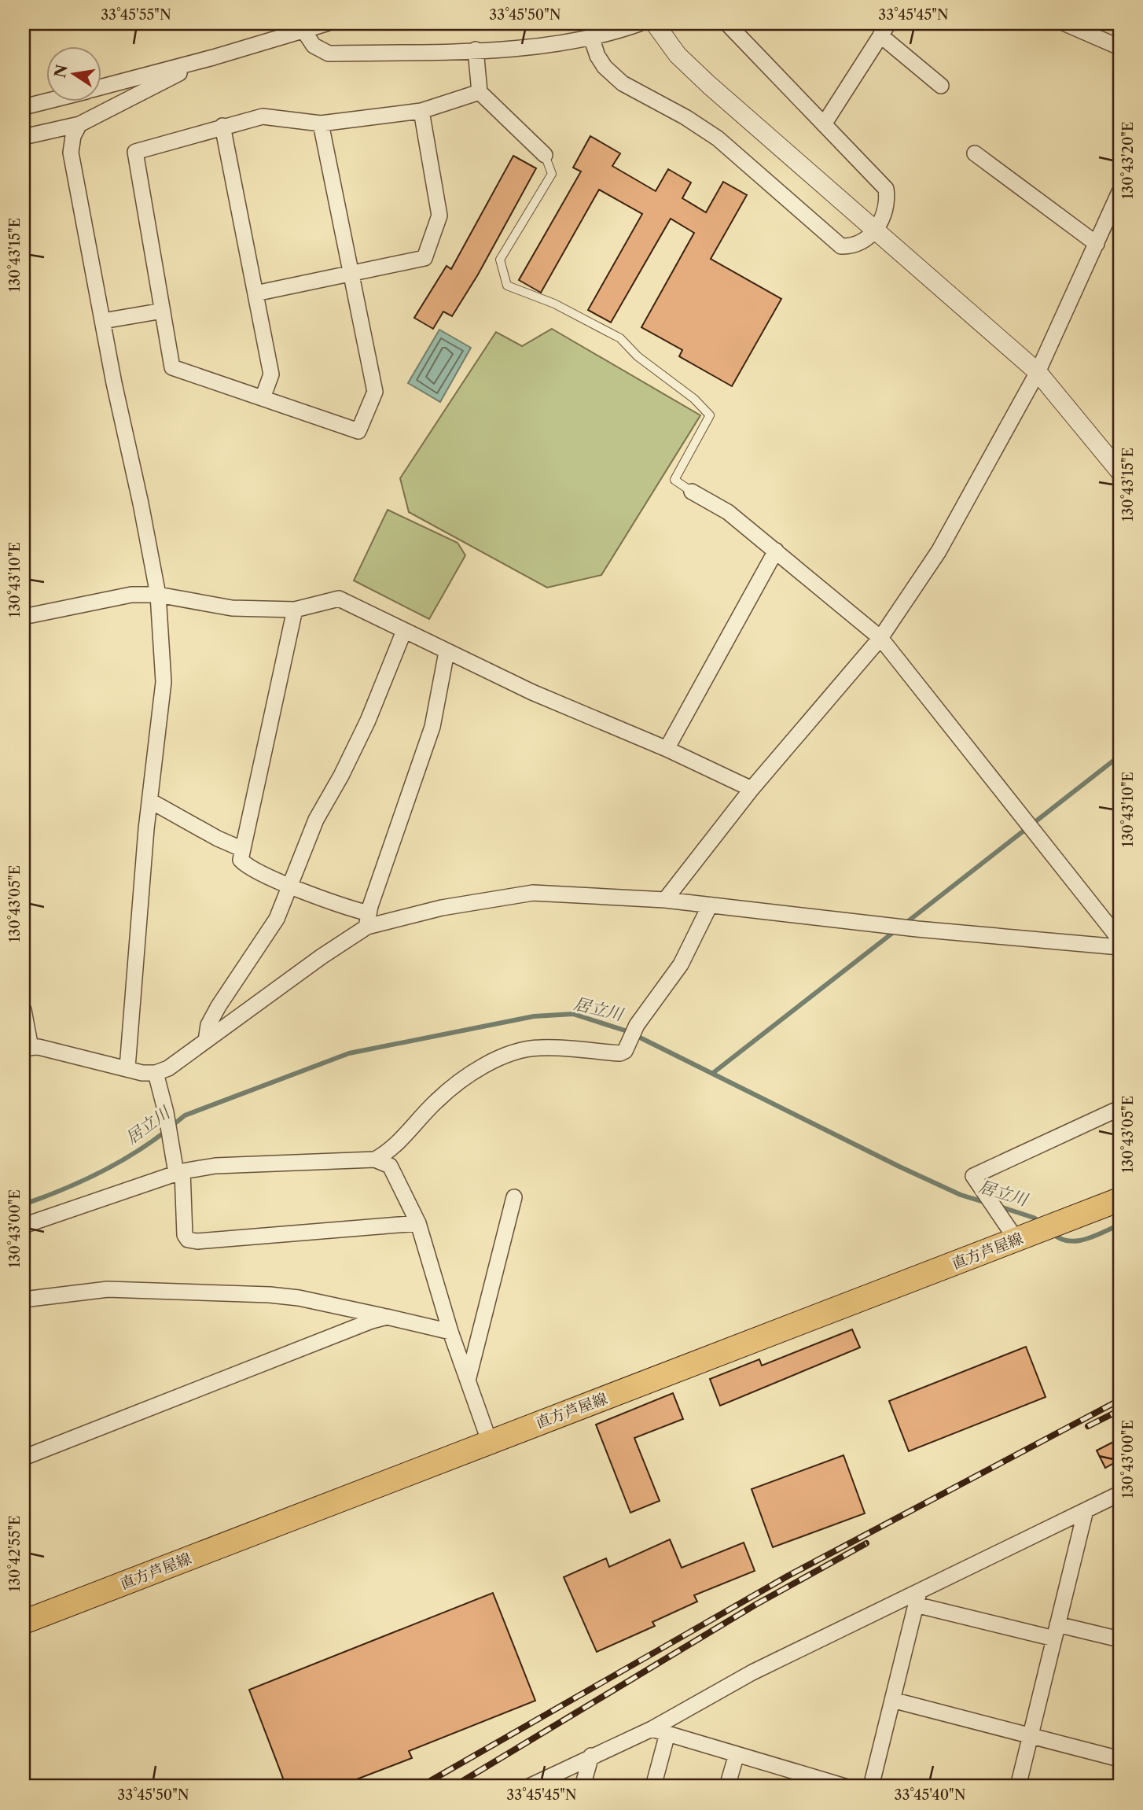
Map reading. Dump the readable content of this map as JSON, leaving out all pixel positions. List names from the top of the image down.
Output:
{
  "streets": {
    "main road": ["直方芦屋線"]
  },
  "water": ["居立川"],
  "north": "left",
  "coordinates": [
    "33°45'55\"N",
    "33°45'50\"N",
    "33°45'45\"N",
    "130°43'20\"E",
    "130°43'15\"E",
    "130°43'10\"E",
    "130°43'05\"E",
    "130°43'00\"E",
    "130°42'55\"E",
    "33°45'40\"N"
  ]
}
